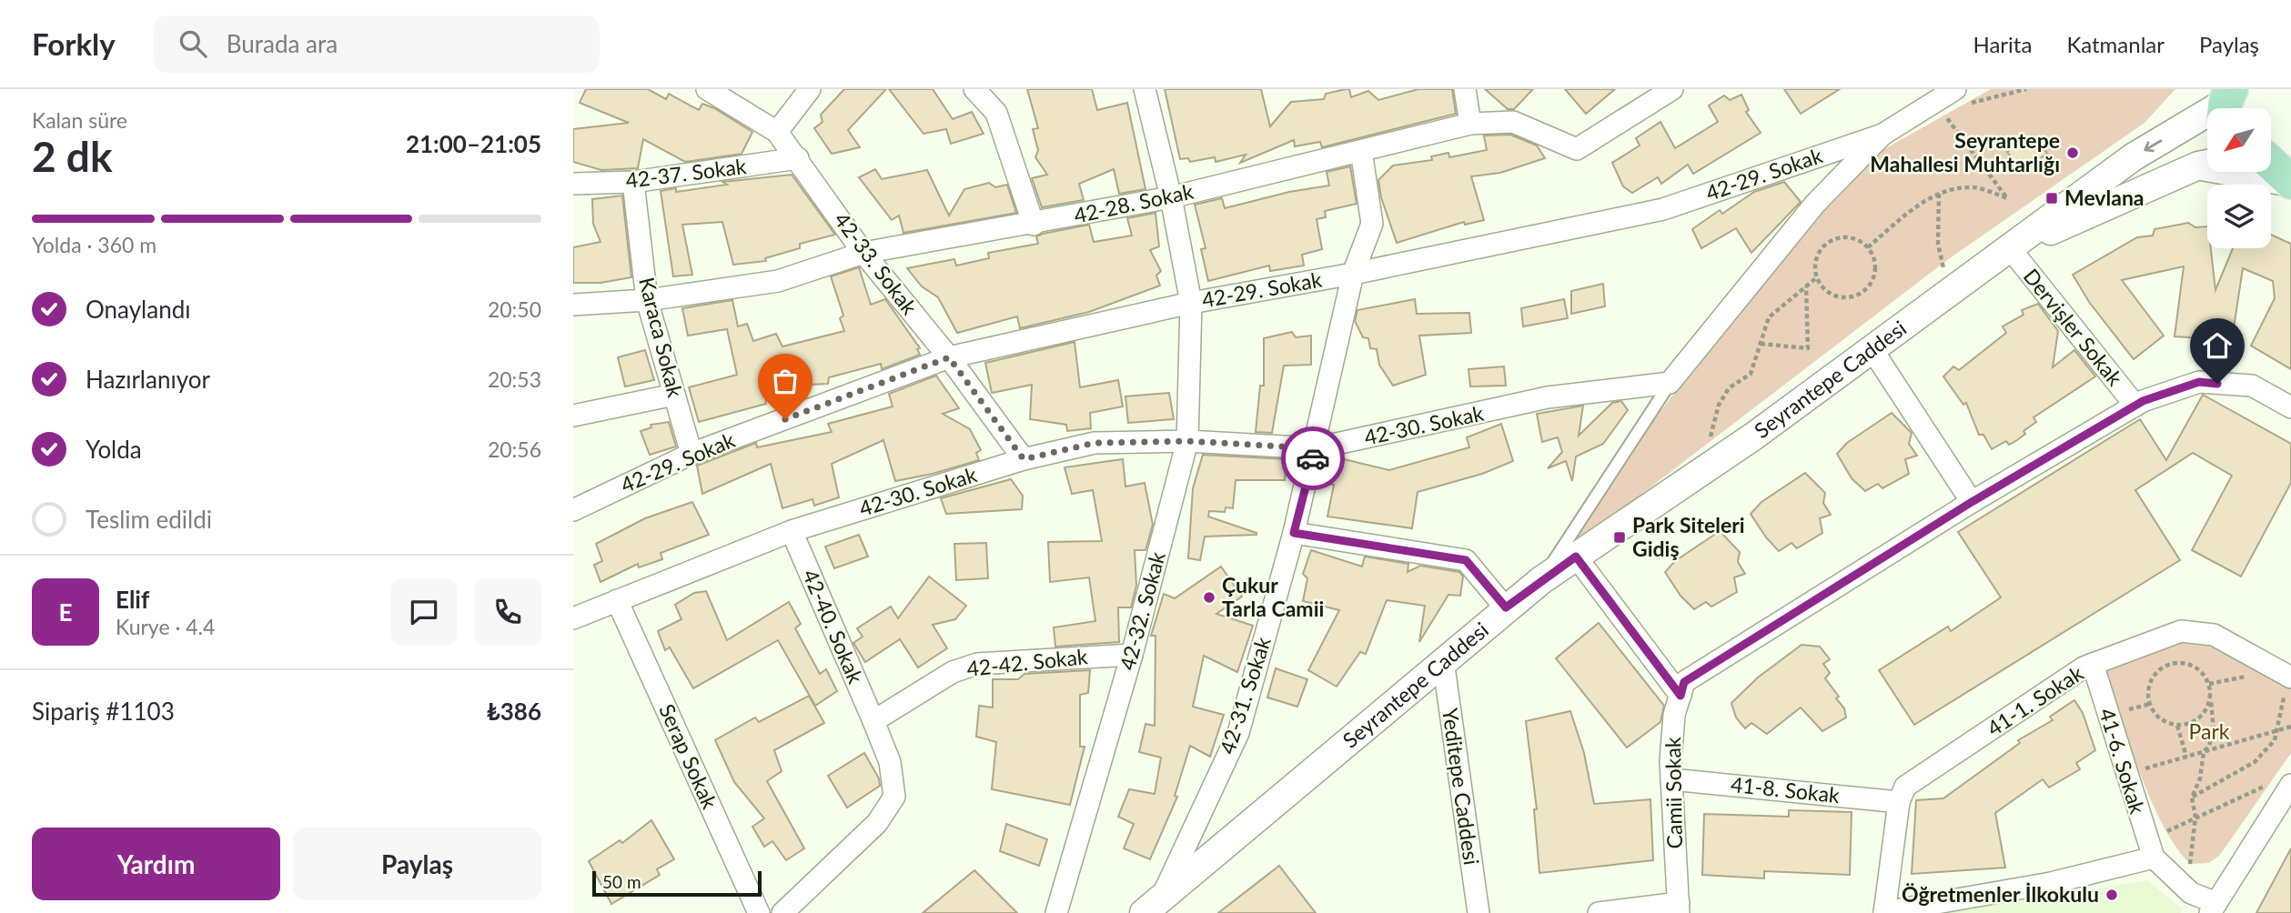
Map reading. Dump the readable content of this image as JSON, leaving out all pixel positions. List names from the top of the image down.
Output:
{
  "streets": {
    "street": [
      "42-37. Sokak",
      "42-29. Sokak",
      "42-28. Sokak",
      "42-33. Sokak",
      "Dervişler Sokak",
      "Karaca Sokak",
      "Seyrantepe Caddesi",
      "42-30. Sokak",
      "42-32. Sokak",
      "42-40. Sokak",
      "42-42. Sokak",
      "42-31. Sokak",
      "41-1. Sokak",
      "Serap Sokak",
      "41-6. Sokak",
      "Yeditepe Caddesi",
      "41-8. Sokak",
      "Camii Sokak"
    ]
  },
  "crossings": [
    ["42-37. Sokak", "42-33. Sokak"],
    ["42-37. Sokak", "Karaca Sokak"],
    ["42-29. Sokak", "42-33. Sokak"],
    ["42-29. Sokak", "Karaca Sokak"],
    ["42-29. Sokak", "42-32. Sokak"],
    ["42-29. Sokak", "42-31. Sokak"],
    ["42-28. Sokak", "42-33. Sokak"],
    ["42-28. Sokak", "Karaca Sokak"],
    ["42-28. Sokak", "42-32. Sokak"],
    ["42-28. Sokak", "42-31. Sokak"],
    ["42-33. Sokak", "42-30. Sokak"],
    ["Dervişler Sokak", "Seyrantepe Caddesi"],
    ["Dervişler Sokak", "Camii Sokak"],
    ["Seyrantepe Caddesi", "42-31. Sokak"],
    ["Seyrantepe Caddesi", "Yeditepe Caddesi"],
    ["42-30. Sokak", "42-32. Sokak"],
    ["42-30. Sokak", "42-40. Sokak"],
    ["42-30. Sokak", "42-31. Sokak"],
    ["42-30. Sokak", "Serap Sokak"],
    ["42-32. Sokak", "42-42. Sokak"],
    ["42-40. Sokak", "42-42. Sokak"],
    ["41-1. Sokak", "41-6. Sokak"],
    ["41-1. Sokak", "41-8. Sokak"],
    ["41-8. Sokak", "Camii Sokak"]
  ],
  "parks": ["Park"],
  "places": {
    "other": ["Seyrantepe Mahallesi Muhtarlığı", "Çukur Tarla Camii", "Öğretmenler İlkokulu"],
    "transit": ["Mevlana", "Park Siteleri Gidiş"]
  },
  "scale_bar": "50 m",
  "north": "bottom left",
  "page": {
    "header": "Forkly",
    "search": "Burada ara",
    "nav": ["Harita", "Katmanlar", "Paylaş"],
    "heading": ["2 dk", "Kalan süre", "21:00–21:05"],
    "panel": [
      "Elif",
      "Kurye · 4.4",
      "Sipariş #1103",
      "₺386"
    ],
    "bar": "Yolda · 360 m",
    "list": [
      ["Onaylandı", "20:50"],
      ["Hazırlanıyor", "20:53"],
      ["Yolda", "20:56"],
      "Teslim edildi"
    ],
    "round": "E",
    "buttons": ["Yardım", "Paylaş"],
    "scale": "50 m"
  }
}
